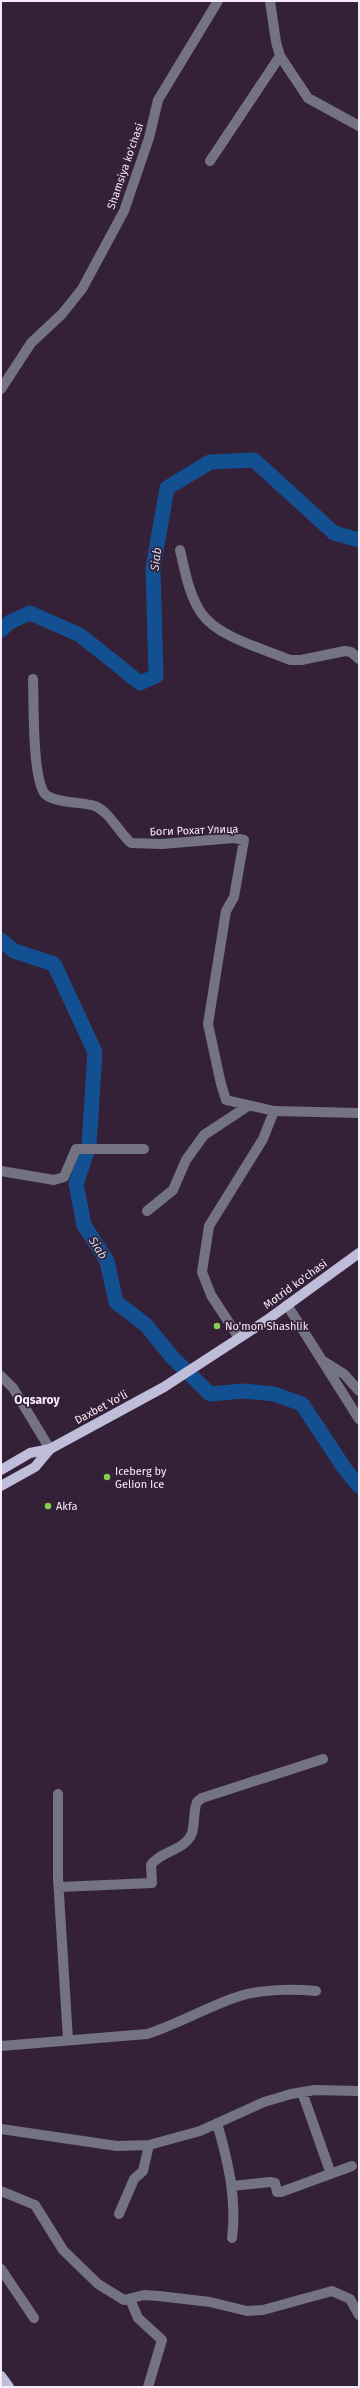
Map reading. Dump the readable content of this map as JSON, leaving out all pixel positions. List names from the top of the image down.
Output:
{
  "streets": {
    "main road": ["Motrid ko'chasi", "Daxbet Yo'li"],
    "street": ["Shamsiya ko'chasi", "Боги Рохат Улица"]
  },
  "crossings": [
    ["Motrid ko'chasi", "Daxbet Yo'li"]
  ],
  "districts": ["Oqsaroy"],
  "water": ["Siab"],
  "places": ["No'mon Shashlik", "Iceberg by Gelion Ice", "Akfa"]
}
